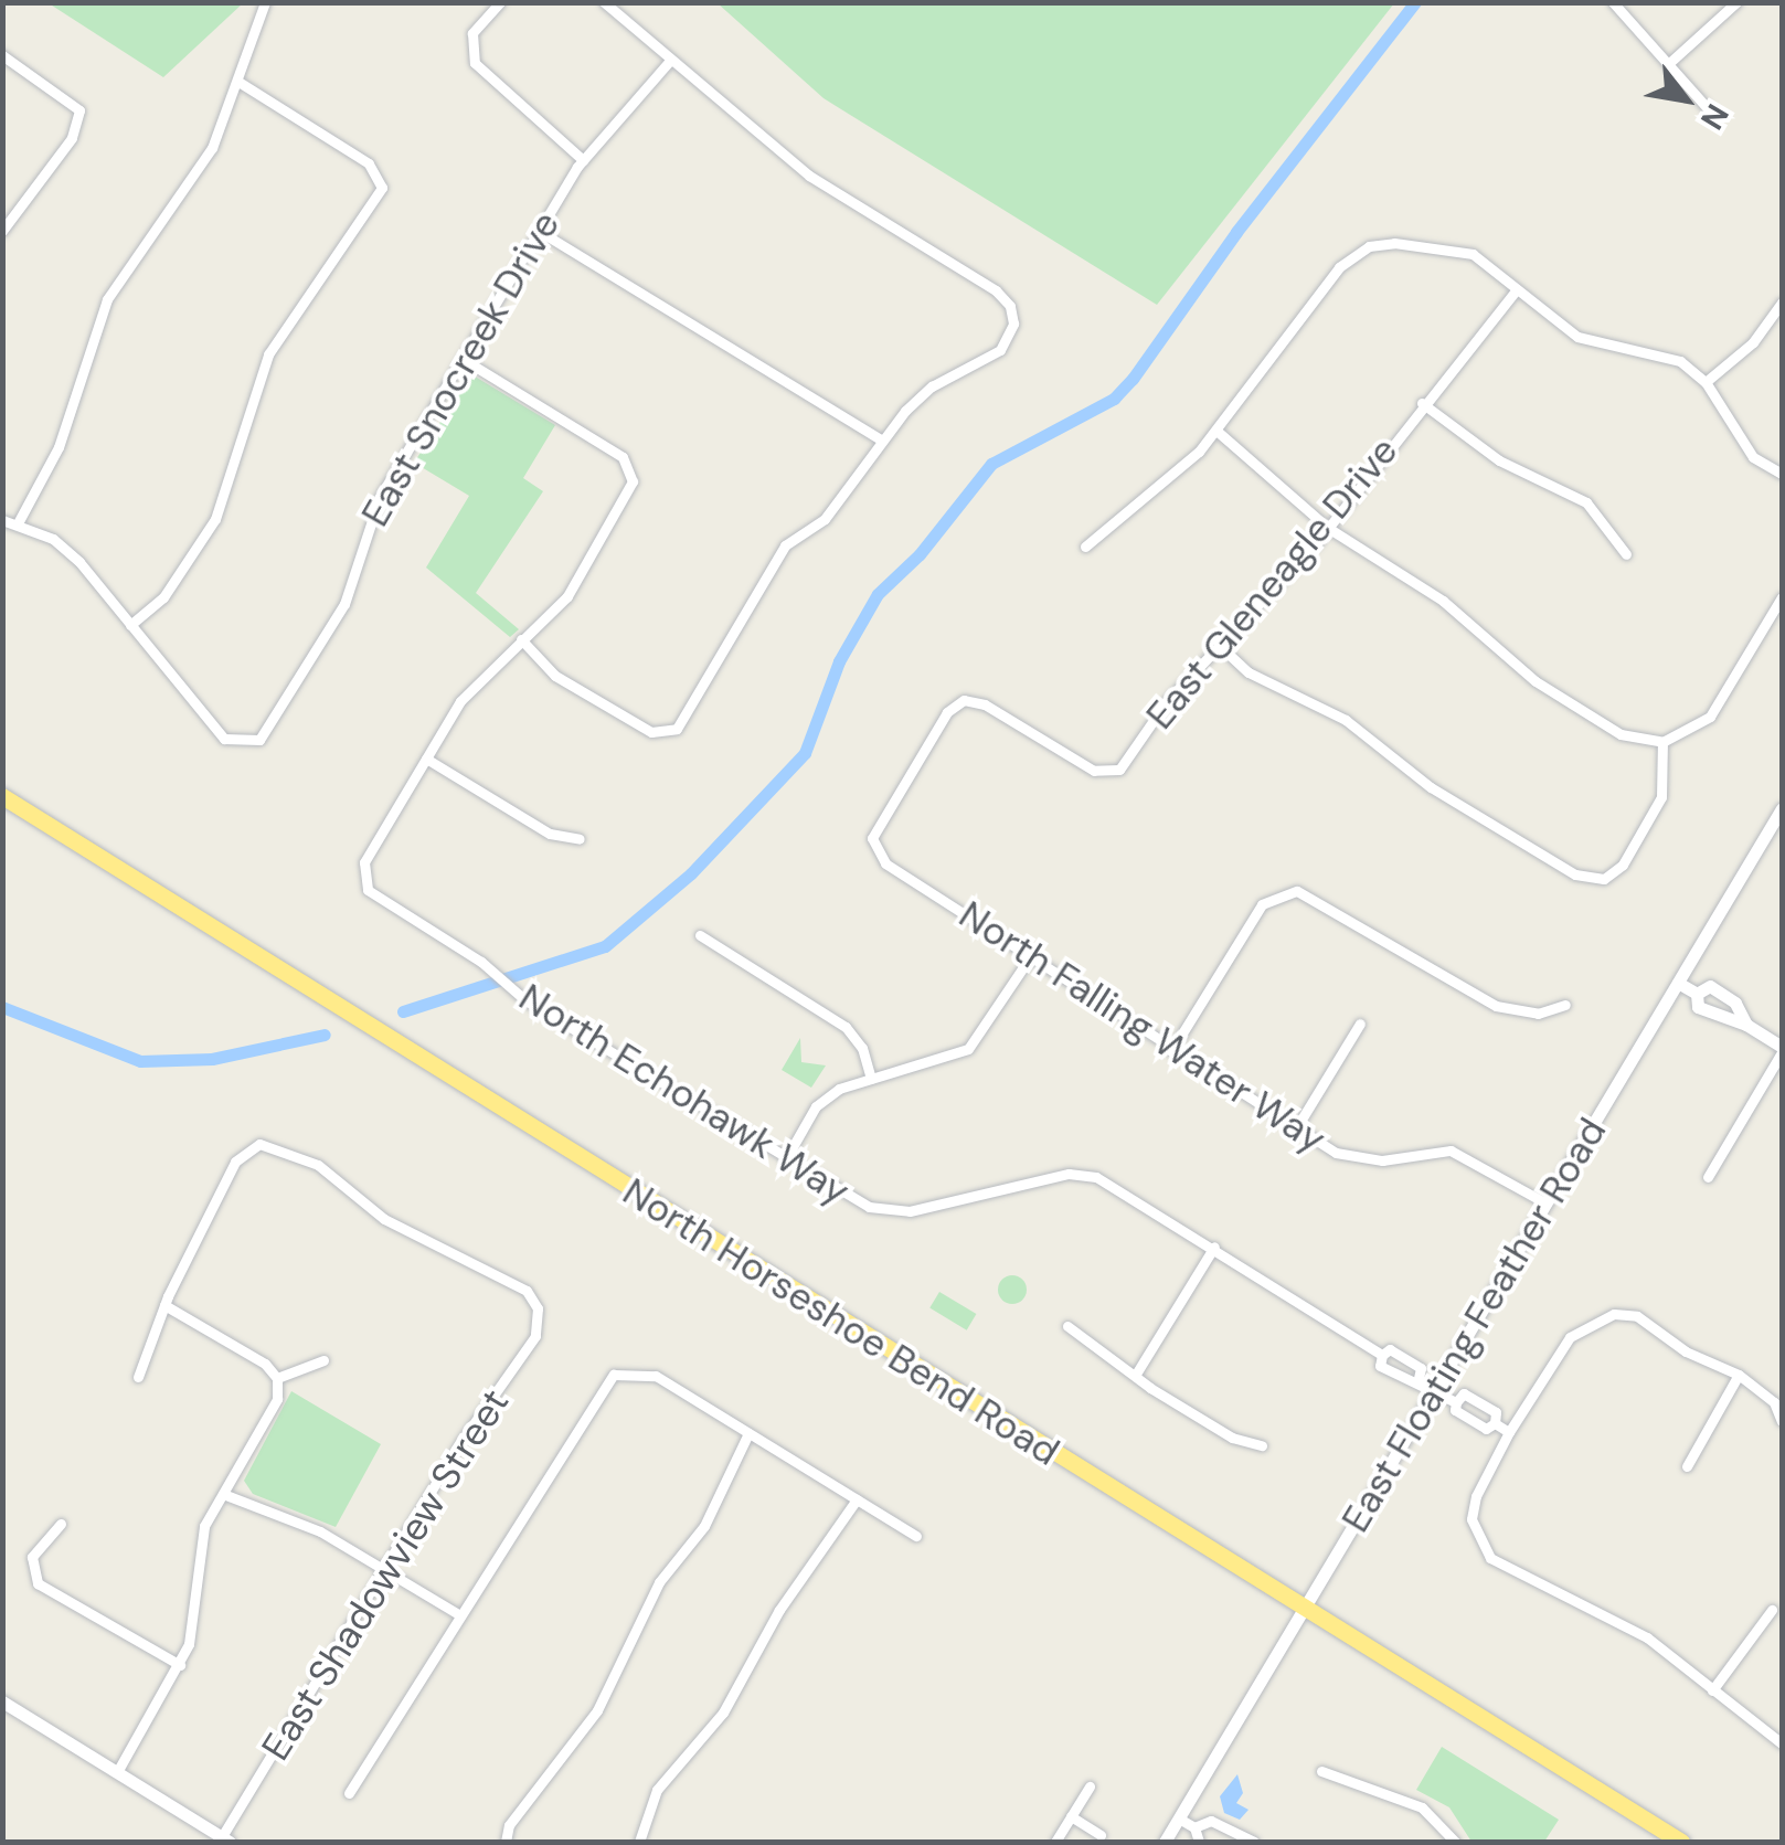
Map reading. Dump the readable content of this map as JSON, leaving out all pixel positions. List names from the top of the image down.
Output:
{
  "streets": {
    "highway": ["North Horseshoe Bend Road"],
    "main road": ["East Floating Feather Road"],
    "street": [
      "East Snocreek Drive",
      "East Gleneagle Drive",
      "North Falling Water Way",
      "North Echohawk Way",
      "East Shadowview Street"
    ]
  },
  "crossings": [
    ["East Gleneagle Drive", "North Falling Water Way"],
    ["North Falling Water Way", "East Floating Feather Road"],
    ["North Echohawk Way", "East Floating Feather Road"],
    ["North Horseshoe Bend Road", "East Floating Feather Road"]
  ],
  "north": "bottom right"
}
